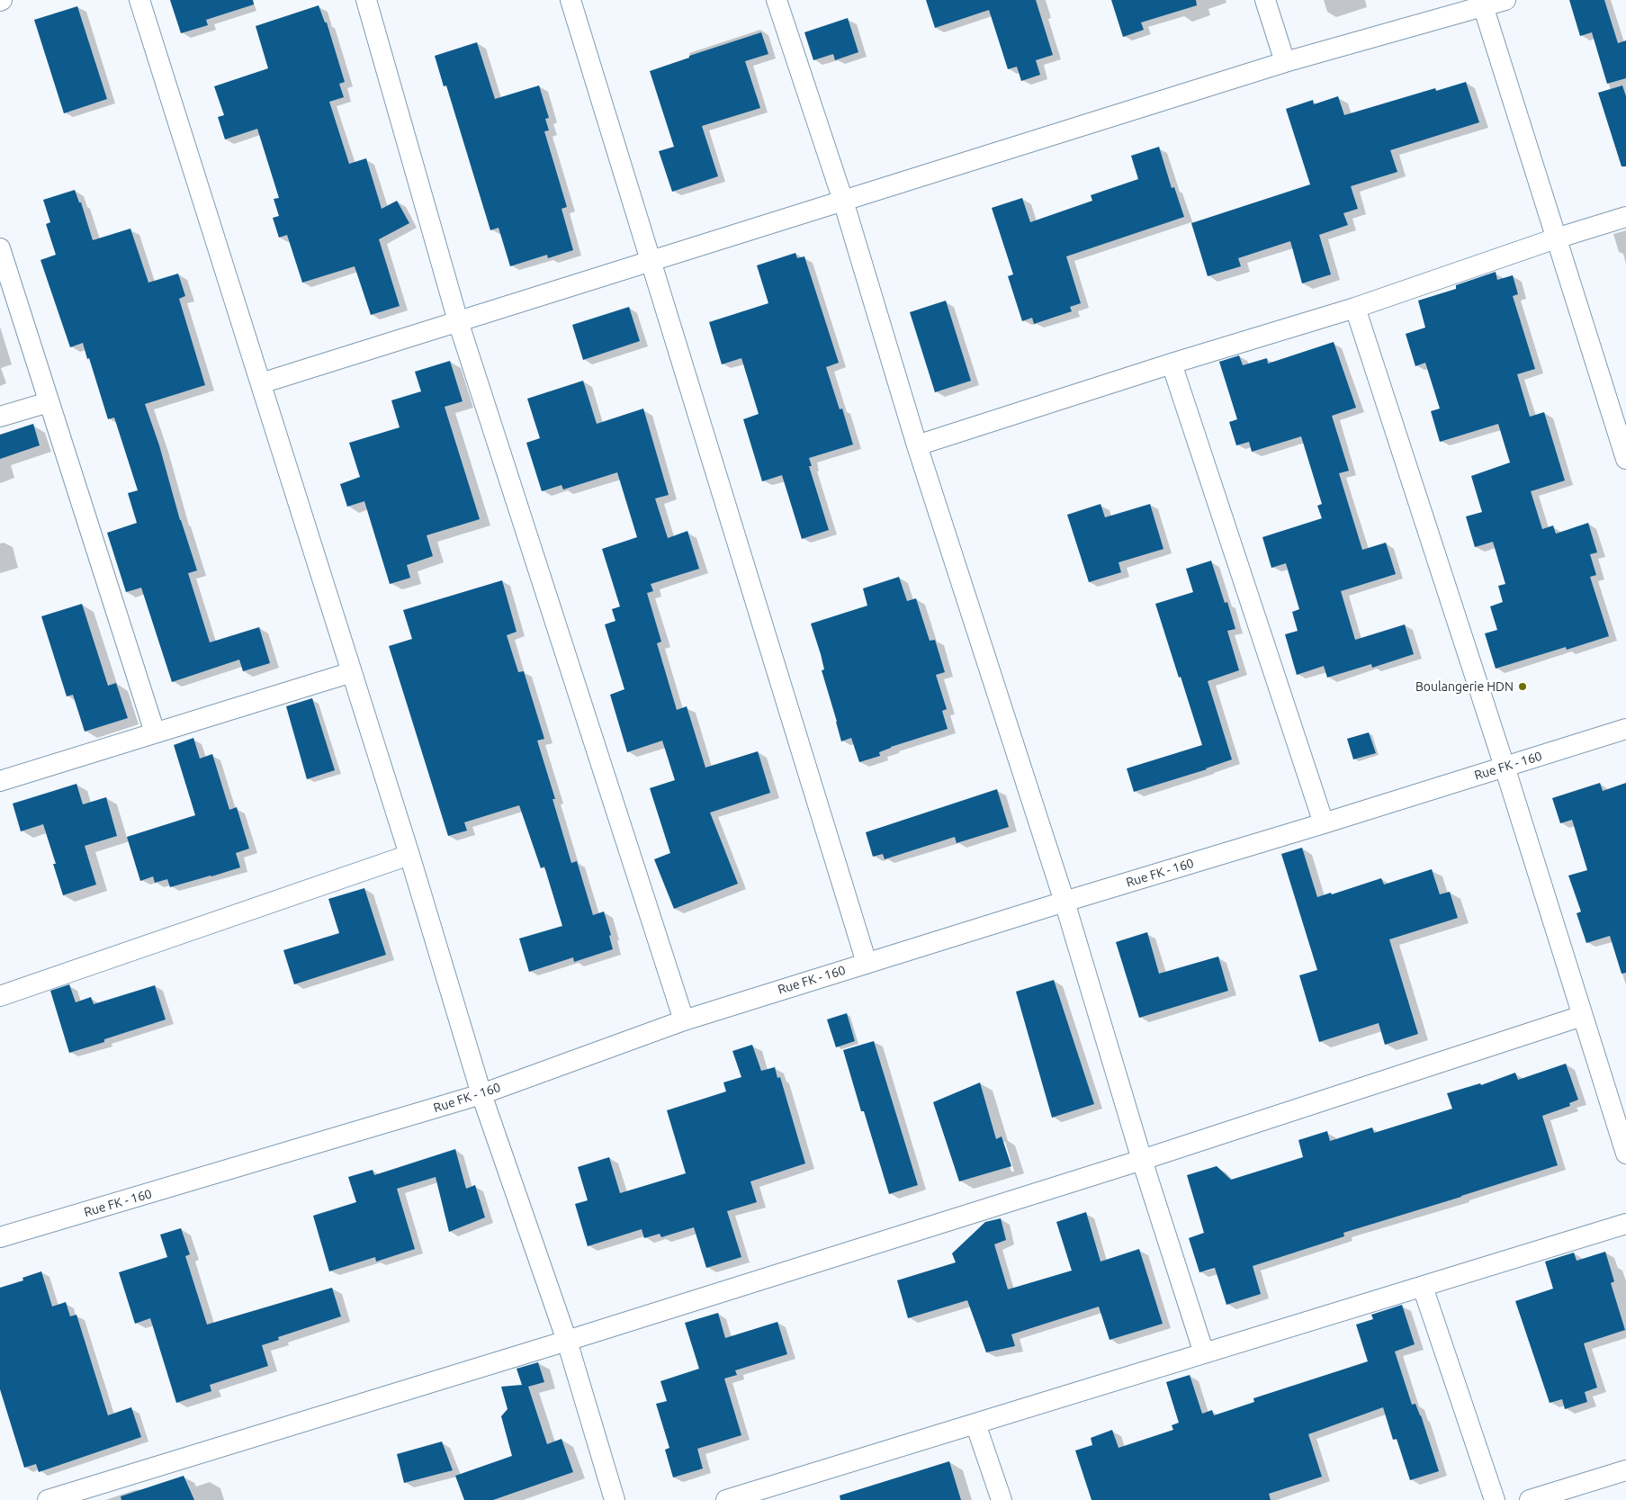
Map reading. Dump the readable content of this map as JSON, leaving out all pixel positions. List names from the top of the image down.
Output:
{
  "streets": {
    "street": ["Rue FK - 160"]
  },
  "places": ["Boulangerie HDN"]
}
